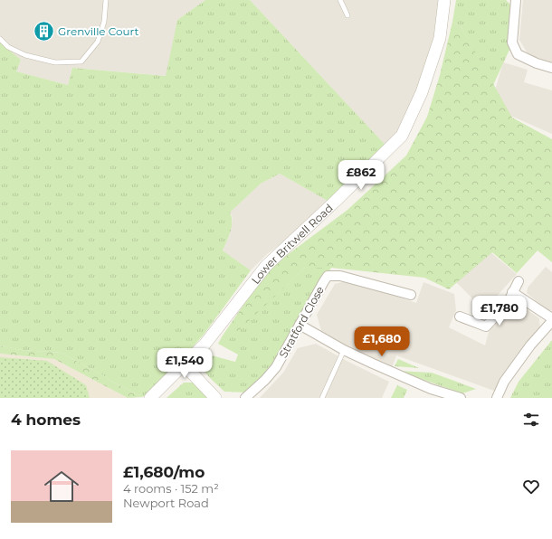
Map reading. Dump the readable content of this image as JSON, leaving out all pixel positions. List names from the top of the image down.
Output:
{
  "streets": {
    "street": ["Lower Britwell Road", "Stratford Close"]
  },
  "places": {
    "building": ["Grenville Court"]
  },
  "page": {
    "price": [
      "£862",
      "£1,780",
      "£1,680",
      "£1,540"
    ],
    "heading": "4 homes",
    "list": [
      {
        "name": "£1,680/mo",
        "note": "4 rooms · 152 m² · Newport Road"
      }
    ]
  }
}
